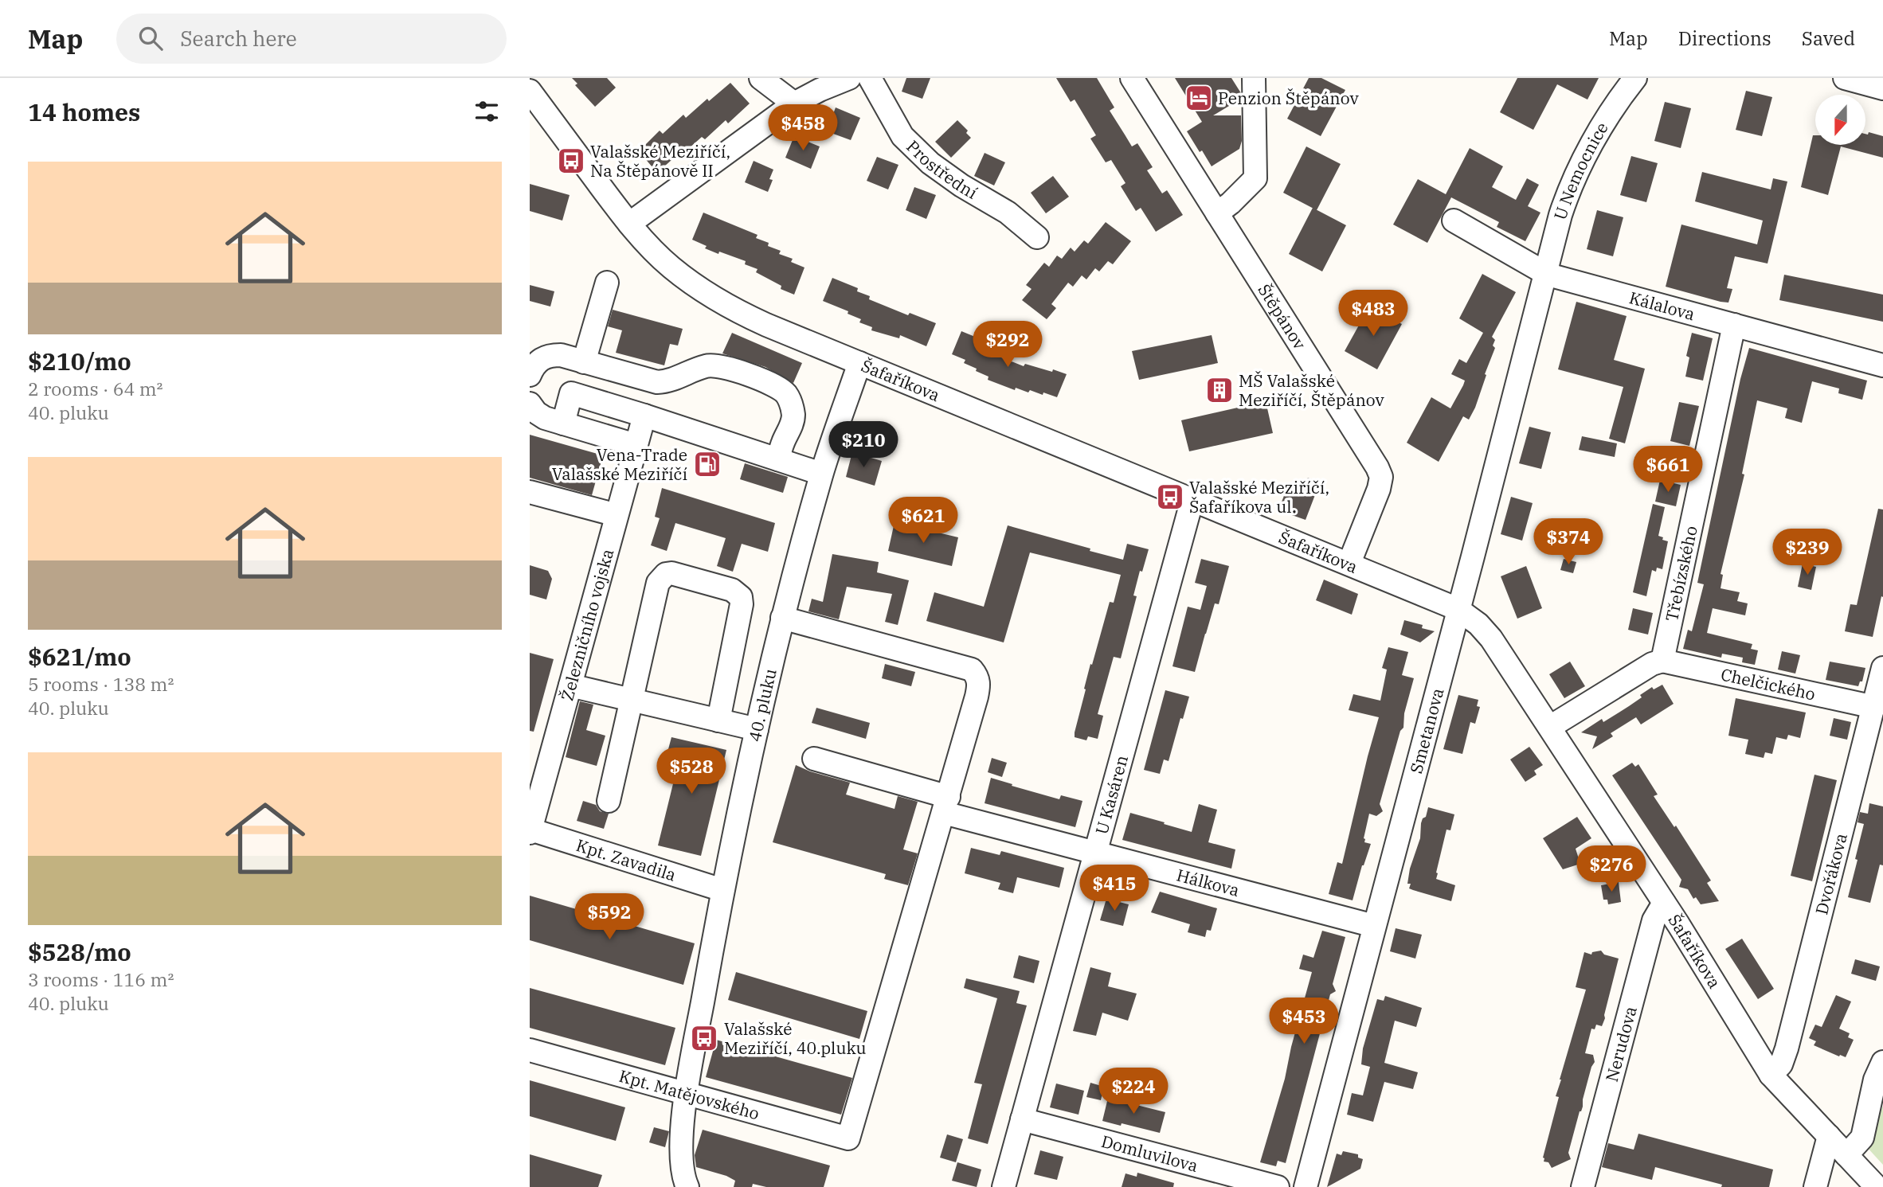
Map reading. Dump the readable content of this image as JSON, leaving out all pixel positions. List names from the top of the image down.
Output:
{
  "streets": {
    "street": [
      "Prostřední",
      "U Nemocnice",
      "Kálalova",
      "Štěpánov",
      "Šafaříkova",
      "Třebízského",
      "Železničního vojska",
      "Chelčického",
      "40. pluku",
      "Smetanova",
      "U Kasáren",
      "Kpt. Zavadila",
      "Dvořákova",
      "Hálkova",
      "Nerudova",
      "Kpt. Matějovského",
      "Domluvilova"
    ]
  },
  "crossings": [
    ["U Nemocnice", "Kálalova"],
    ["U Nemocnice", "Smetanova"],
    ["Kálalova", "Třebízského"],
    ["Kálalova", "Smetanova"],
    ["Štěpánov", "Šafaříkova"],
    ["Šafaříkova", "40. pluku"],
    ["Šafaříkova", "Smetanova"],
    ["Šafaříkova", "U Kasáren"],
    ["Šafaříkova", "Dvořákova"],
    ["Šafaříkova", "Nerudova"],
    ["Třebízského", "Chelčického"],
    ["Železničního vojska", "Kpt. Zavadila"],
    ["Chelčického", "Dvořákova"],
    ["40. pluku", "Kpt. Zavadila"],
    ["40. pluku", "Kpt. Matějovského"],
    ["Smetanova", "Hálkova"],
    ["U Kasáren", "Hálkova"],
    ["U Kasáren", "Domluvilova"],
    ["Hálkova", "Kpt. Matějovského"]
  ],
  "places": {
    "hotel": ["Penzion Štěpánov"],
    "bus stop": ["Valašské Meziříčí, Na Štěpánově II", "Valašské Meziříčí, Šafaříkova ul.", "Valašské Meziříčí, 40.pluku"],
    "building": ["MŠ Valašské Meziříčí, Štěpánov"],
    "fuel station": ["Vena-Trade Valašské Meziříčí"]
  },
  "north": "bottom",
  "page": {
    "header": "Map",
    "search": "Search here",
    "nav": ["Map", "Directions", "Saved"],
    "heading": "14 homes",
    "price": [
      "$458",
      "$483",
      "$292",
      "$210",
      "$661",
      "$621",
      "$374",
      "$239",
      "$528",
      "$276",
      "$415",
      "$592",
      "$453",
      "$224"
    ],
    "list": [
      {
        "name": "$210/mo",
        "note": "2 rooms · 64 m² · 40. pluku"
      },
      {
        "name": "$621/mo",
        "note": "5 rooms · 138 m² · 40. pluku"
      },
      {
        "name": "$528/mo",
        "note": "3 rooms · 116 m² · 40. pluku"
      }
    ]
  }
}
